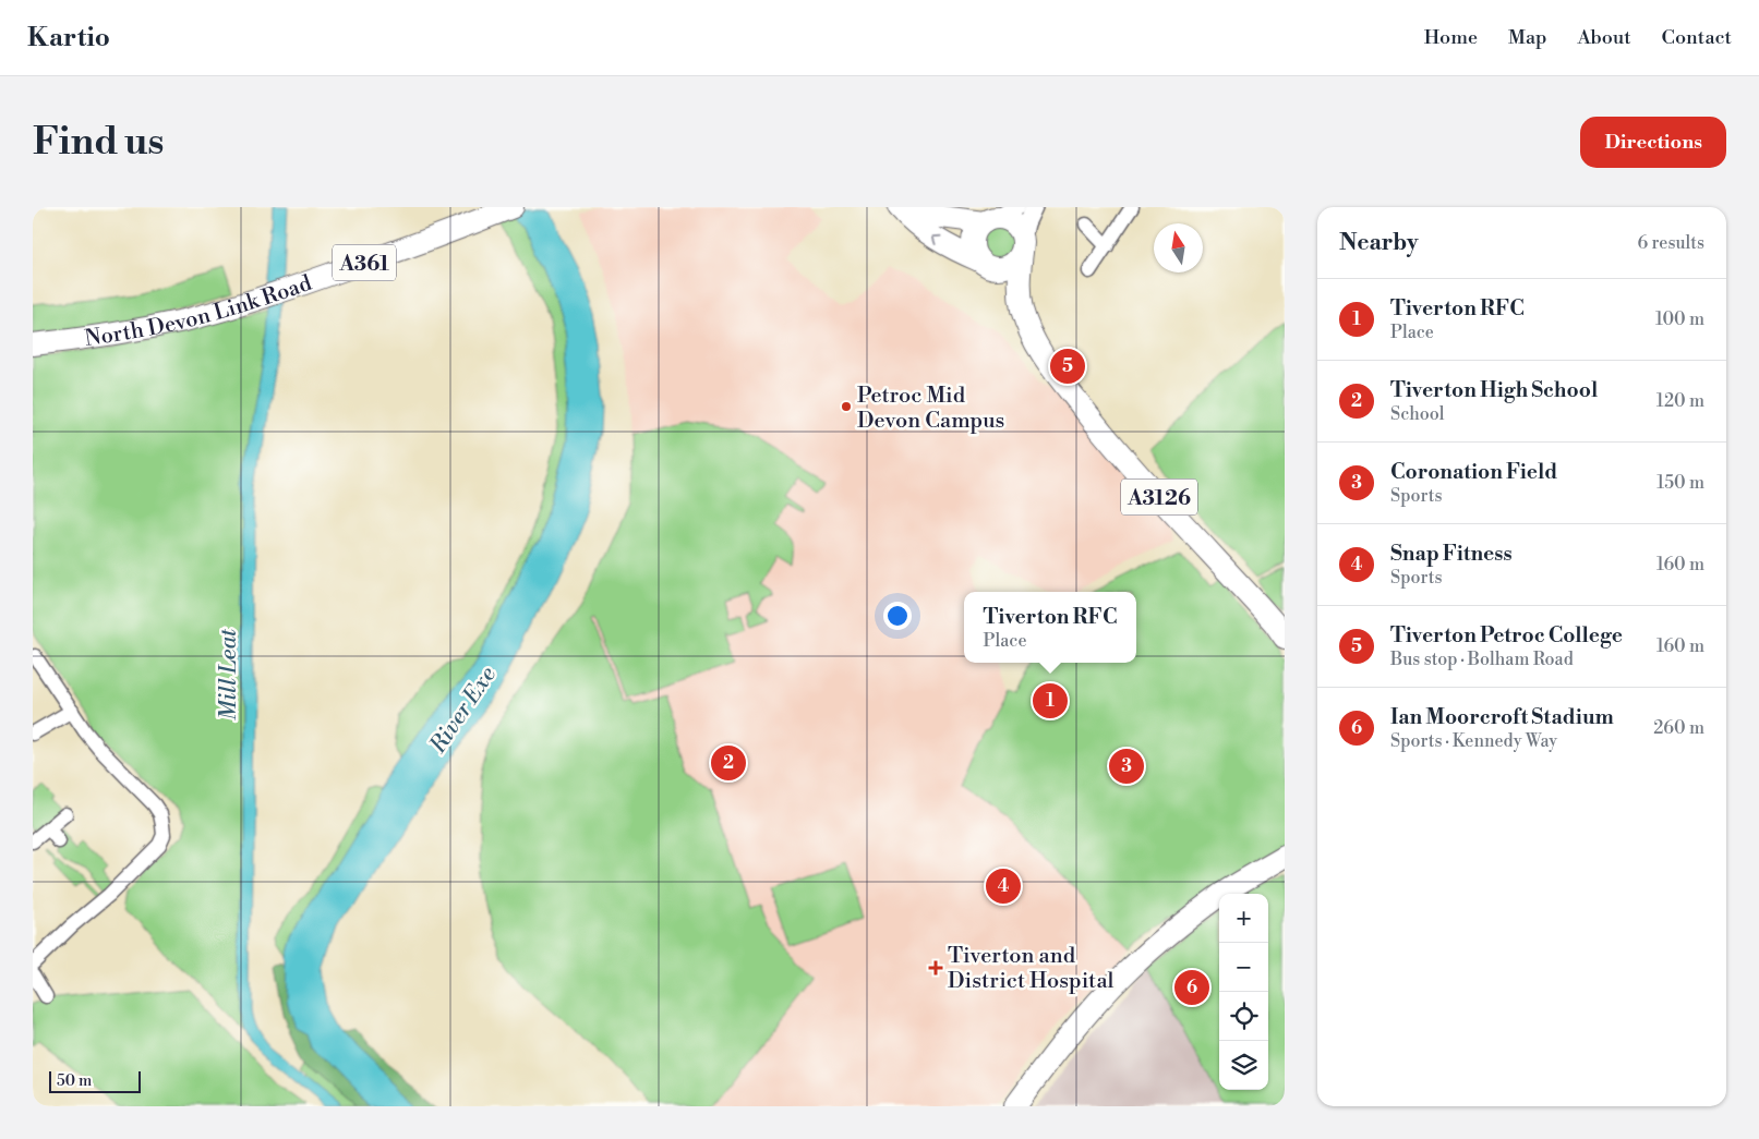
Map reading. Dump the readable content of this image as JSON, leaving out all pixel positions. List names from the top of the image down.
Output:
{
  "streets": {
    "main road": ["A361", "North Devon Link Road", "A3126"]
  },
  "water": ["Mill Leat", "River Exe"],
  "places": {
    "other": ["Petroc Mid Devon Campus"],
    "health": ["Tiverton and District Hospital"]
  },
  "scale_bar": "50 m",
  "north": "top",
  "page": {
    "header": "Kartio",
    "nav": [
      "Home",
      "Map",
      "About",
      "Contact"
    ],
    "buttons": "Directions",
    "title": "Find us",
    "heading": ["Nearby", "6 results"],
    "list": [
      {
        "mark": "1",
        "name": "Tiverton RFC",
        "note": "Place",
        "value": "100 m"
      },
      {
        "mark": "2",
        "name": "Tiverton High School",
        "note": "School",
        "value": "120 m"
      },
      {
        "mark": "3",
        "name": "Coronation Field",
        "note": "Sports",
        "value": "150 m"
      },
      {
        "mark": "4",
        "name": "Snap Fitness",
        "note": "Sports",
        "value": "160 m"
      },
      {
        "mark": "5",
        "name": "Tiverton Petroc College",
        "note": "Bus stop · Bolham Road",
        "value": "160 m"
      },
      {
        "mark": "6",
        "name": "Ian Moorcroft Stadium",
        "note": "Sports · Kennedy Way",
        "value": "260 m"
      }
    ],
    "pins": [
      "5",
      "1",
      "2",
      "3",
      "4",
      "6"
    ],
    "popup": ["Tiverton RFC", "Place"],
    "map_buttons": ["+", "−"],
    "scale": "50 m"
  }
}
